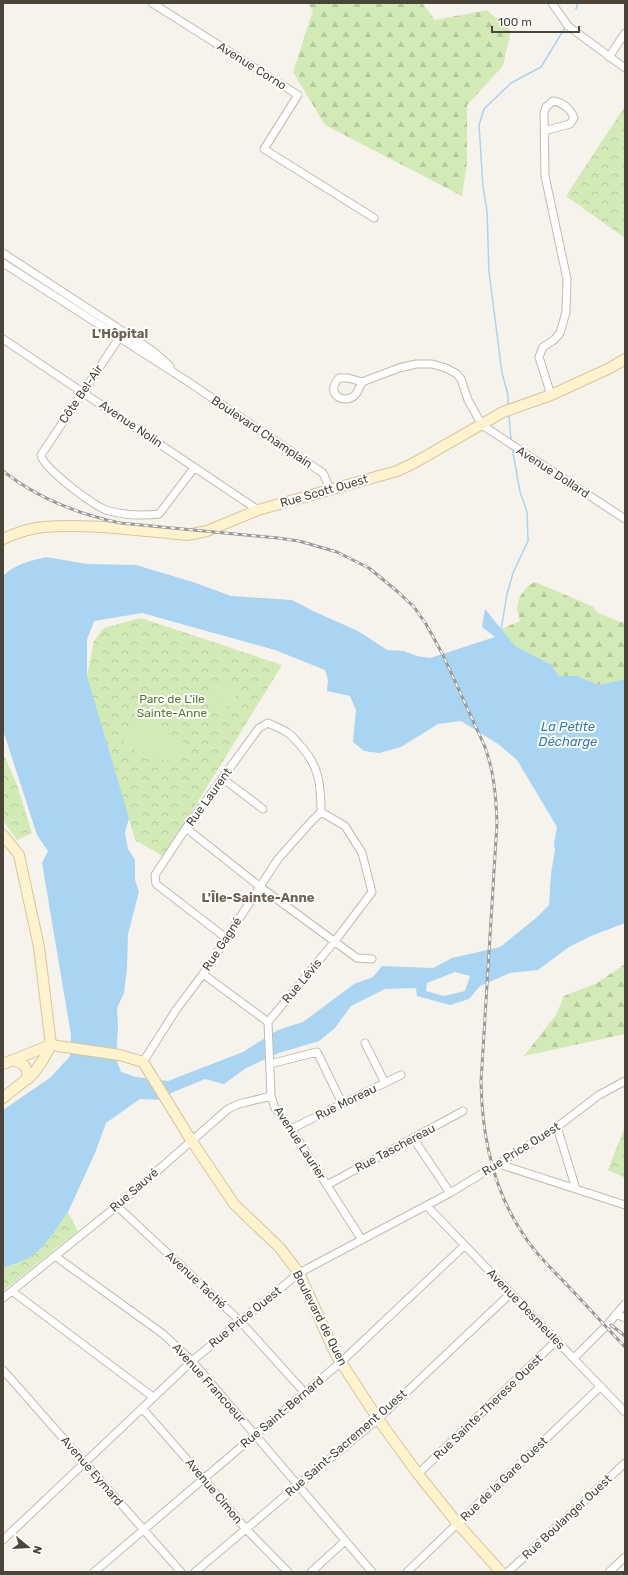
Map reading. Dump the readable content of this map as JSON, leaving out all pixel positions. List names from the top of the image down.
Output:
{
  "streets": {
    "street": [
      "Avenue Corno",
      "Côte Bel-Air",
      "Avenue Nolin",
      "Boulevard Champlain",
      "Avenue Dollard",
      "Rue Scott Ouest",
      "Rue Laurent",
      "Rue Gagné",
      "Rue Lévis",
      "Rue Moreau",
      "Avenue Laurier",
      "Rue Taschereau",
      "Rue Price Ouest",
      "Rue Sauvé",
      "Avenue Taché",
      "Avenue Desmeules",
      "Boulevard de Quen",
      "Avenue Francoeur",
      "Rue Sainte-Therese Ouest",
      "Rue Saint-Bernard",
      "Rue Saint-Sacrement Ouest",
      "Avenue Eymard",
      "Rue de la Gare Ouest",
      "Avenue Cimon",
      "Rue Boulanger Ouest"
    ]
  },
  "crossings": [
    ["Côte Bel-Air", "Avenue Nolin"],
    ["Côte Bel-Air", "Boulevard Champlain"],
    ["Avenue Nolin", "Rue Scott Ouest"],
    ["Boulevard Champlain", "Rue Scott Ouest"],
    ["Avenue Dollard", "Rue Scott Ouest"],
    ["Rue Laurent", "Rue Gagné"],
    ["Rue Laurent", "Rue Lévis"],
    ["Rue Gagné", "Rue Lévis"],
    ["Rue Gagné", "Boulevard de Quen"],
    ["Rue Lévis", "Avenue Laurier"],
    ["Rue Moreau", "Avenue Laurier"],
    ["Avenue Laurier", "Rue Taschereau"],
    ["Avenue Laurier", "Rue Price Ouest"],
    ["Avenue Laurier", "Rue Sauvé"],
    ["Rue Price Ouest", "Avenue Taché"],
    ["Rue Price Ouest", "Avenue Desmeules"],
    ["Rue Price Ouest", "Boulevard de Quen"],
    ["Rue Price Ouest", "Avenue Francoeur"],
    ["Rue Price Ouest", "Avenue Eymard"],
    ["Rue Price Ouest", "Avenue Cimon"],
    ["Rue Sauvé", "Avenue Taché"],
    ["Rue Sauvé", "Boulevard de Quen"],
    ["Rue Sauvé", "Avenue Francoeur"],
    ["Avenue Taché", "Rue Saint-Bernard"],
    ["Avenue Desmeules", "Rue Sainte-Therese Ouest"],
    ["Avenue Desmeules", "Rue Saint-Bernard"],
    ["Avenue Desmeules", "Rue Saint-Sacrement Ouest"],
    ["Avenue Desmeules", "Rue de la Gare Ouest"],
    ["Boulevard de Quen", "Rue Sainte-Therese Ouest"],
    ["Boulevard de Quen", "Rue Saint-Bernard"],
    ["Boulevard de Quen", "Rue Saint-Sacrement Ouest"],
    ["Boulevard de Quen", "Rue de la Gare Ouest"],
    ["Avenue Francoeur", "Rue Saint-Bernard"],
    ["Avenue Francoeur", "Rue Saint-Sacrement Ouest"],
    ["Rue Saint-Bernard", "Avenue Eymard"],
    ["Rue Saint-Bernard", "Avenue Cimon"],
    ["Rue Saint-Sacrement Ouest", "Avenue Cimon"]
  ],
  "districts": ["L'Hôpital", "L'Île-Sainte-Anne"],
  "water": ["La Petite Décharge"],
  "parks": ["Parc de L'ile Sainte-Anne"],
  "scale_bar": "100 m",
  "north": "right"
}
